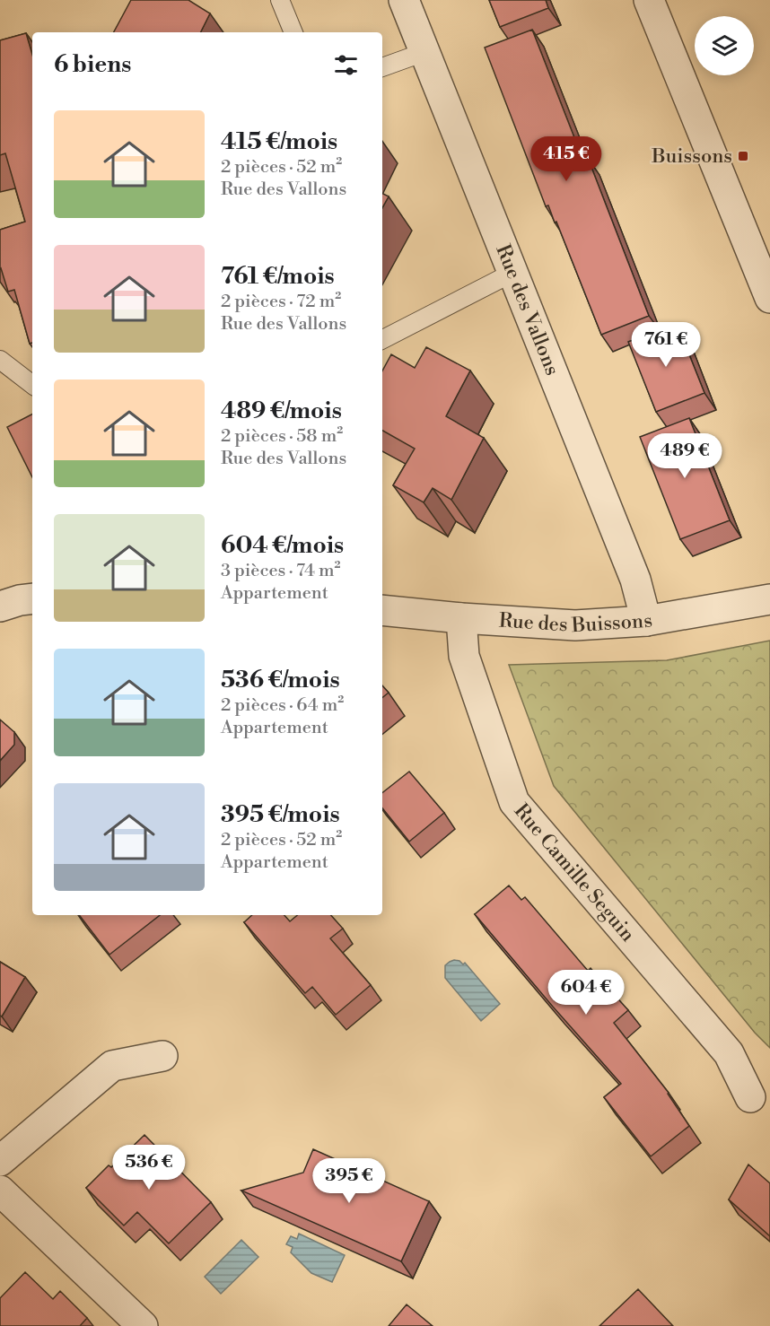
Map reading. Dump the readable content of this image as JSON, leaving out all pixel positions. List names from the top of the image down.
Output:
{
  "streets": {
    "street": ["Rue des Vallons", "Rue des Buissons", "Rue Camille Seguin"]
  },
  "crossings": [
    ["Rue des Vallons", "Rue des Buissons"],
    ["Rue des Buissons", "Rue Camille Seguin"]
  ],
  "places": {
    "transit": ["Buissons"]
  },
  "page": {
    "heading": "6 biens",
    "list": [
      {
        "name": "415 €/mois",
        "note": "2 pièces · 52 m² · Rue des Vallons"
      },
      {
        "name": "761 €/mois",
        "note": "2 pièces · 72 m² · Rue des Vallons"
      },
      {
        "name": "489 €/mois",
        "note": "2 pièces · 58 m² · Rue des Vallons"
      },
      {
        "name": "604 €/mois",
        "note": "3 pièces · 74 m² · Appartement"
      },
      {
        "name": "536 €/mois",
        "note": "2 pièces · 64 m² · Appartement"
      },
      {
        "name": "395 €/mois",
        "note": "2 pièces · 52 m² · Appartement"
      }
    ],
    "price": [
      "415 €",
      "761 €",
      "489 €",
      "604 €",
      "536 €",
      "395 €"
    ]
  }
}
